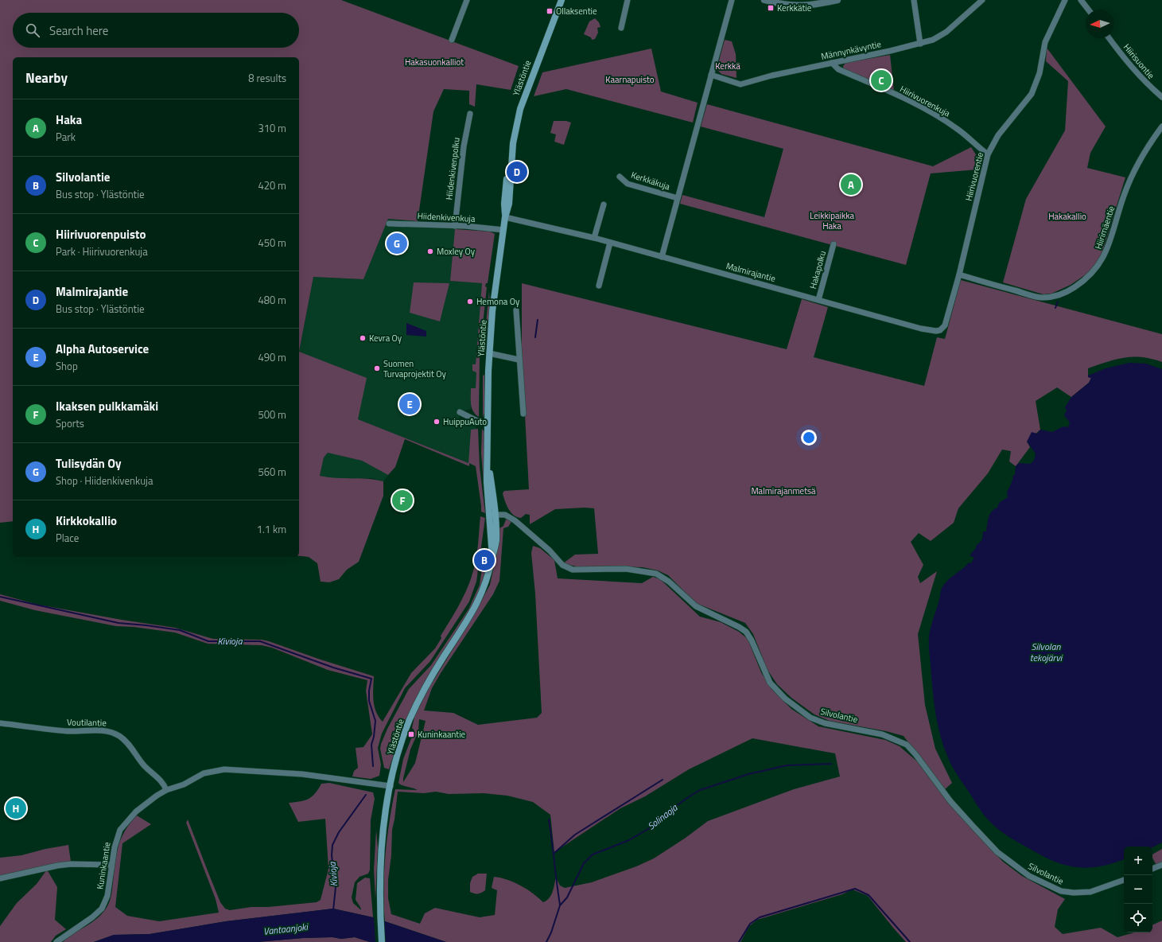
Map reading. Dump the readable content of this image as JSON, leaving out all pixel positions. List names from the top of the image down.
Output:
{
  "streets": {
    "main road": ["Ylästöntie"],
    "street": [
      "Männynkävyntie",
      "Hiirisuontie",
      "Hiirivuorenkuja",
      "Hiidenkivenpolku",
      "Hiirivuorentie",
      "Kerkkäkuja",
      "Hiidenkivenkuja",
      "Hiirimäentie",
      "Hakapolku",
      "Malmirajantie",
      "Silvolantie",
      "Voutilantie",
      "Kuninkaantie"
    ]
  },
  "crossings": [
    ["Männynkävyntie", "Hiirivuorenkuja"],
    ["Ylästöntie", "Hiidenkivenkuja"],
    ["Ylästöntie", "Malmirajantie"],
    ["Ylästöntie", "Silvolantie"],
    ["Ylästöntie", "Kuninkaantie"],
    ["Hiirivuorenkuja", "Hiirivuorentie"],
    ["Hiidenkivenpolku", "Hiidenkivenkuja"],
    ["Hiirivuorentie", "Hiirimäentie"],
    ["Hiirivuorentie", "Malmirajantie"],
    ["Hakapolku", "Malmirajantie"],
    ["Voutilantie", "Kuninkaantie"]
  ],
  "water": [
    "Kivioja",
    "Silvolan tekojärvi",
    "Solinaoja",
    "Vantaanjoki"
  ],
  "parks": [
    "Hakasuonkalliot",
    "Kerkkä",
    "Kaarnapuisto",
    "Leikkipaikka Haka",
    "Hakakallio",
    "Malmirajanmetsä"
  ],
  "places": {
    "transit": ["Kerkkätie", "Ollaksentie", "Kuninkaantie"],
    "other": [
      "Moxley Oy",
      "Hemona Oy",
      "Kevra Oy",
      "Suomen Turvaprojektit Oy",
      "HuippuAuto"
    ]
  },
  "north": "left",
  "page": {
    "search": "Search here",
    "heading": ["Nearby", "8 results"],
    "pins": [
      "C",
      "D",
      "A",
      "G",
      "E",
      "F",
      "B",
      "H"
    ],
    "list": [
      {
        "mark": "A",
        "name": "Haka",
        "note": "Park",
        "value": "310 m"
      },
      {
        "mark": "B",
        "name": "Silvolantie",
        "note": "Bus stop · Ylästöntie",
        "value": "420 m"
      },
      {
        "mark": "C",
        "name": "Hiirivuorenpuisto",
        "note": "Park · Hiirivuorenkuja",
        "value": "450 m"
      },
      {
        "mark": "D",
        "name": "Malmirajantie",
        "note": "Bus stop · Ylästöntie",
        "value": "480 m"
      },
      {
        "mark": "E",
        "name": "Alpha Autoservice",
        "note": "Shop",
        "value": "490 m"
      },
      {
        "mark": "F",
        "name": "Ikaksen pulkkamäki",
        "note": "Sports",
        "value": "500 m"
      },
      {
        "mark": "G",
        "name": "Tulisydän Oy",
        "note": "Shop · Hiidenkivenkuja",
        "value": "560 m"
      },
      {
        "mark": "H",
        "name": "Kirkkokallio",
        "note": "Place",
        "value": "1.1 km"
      }
    ],
    "map_buttons": ["+", "−"]
  }
}
